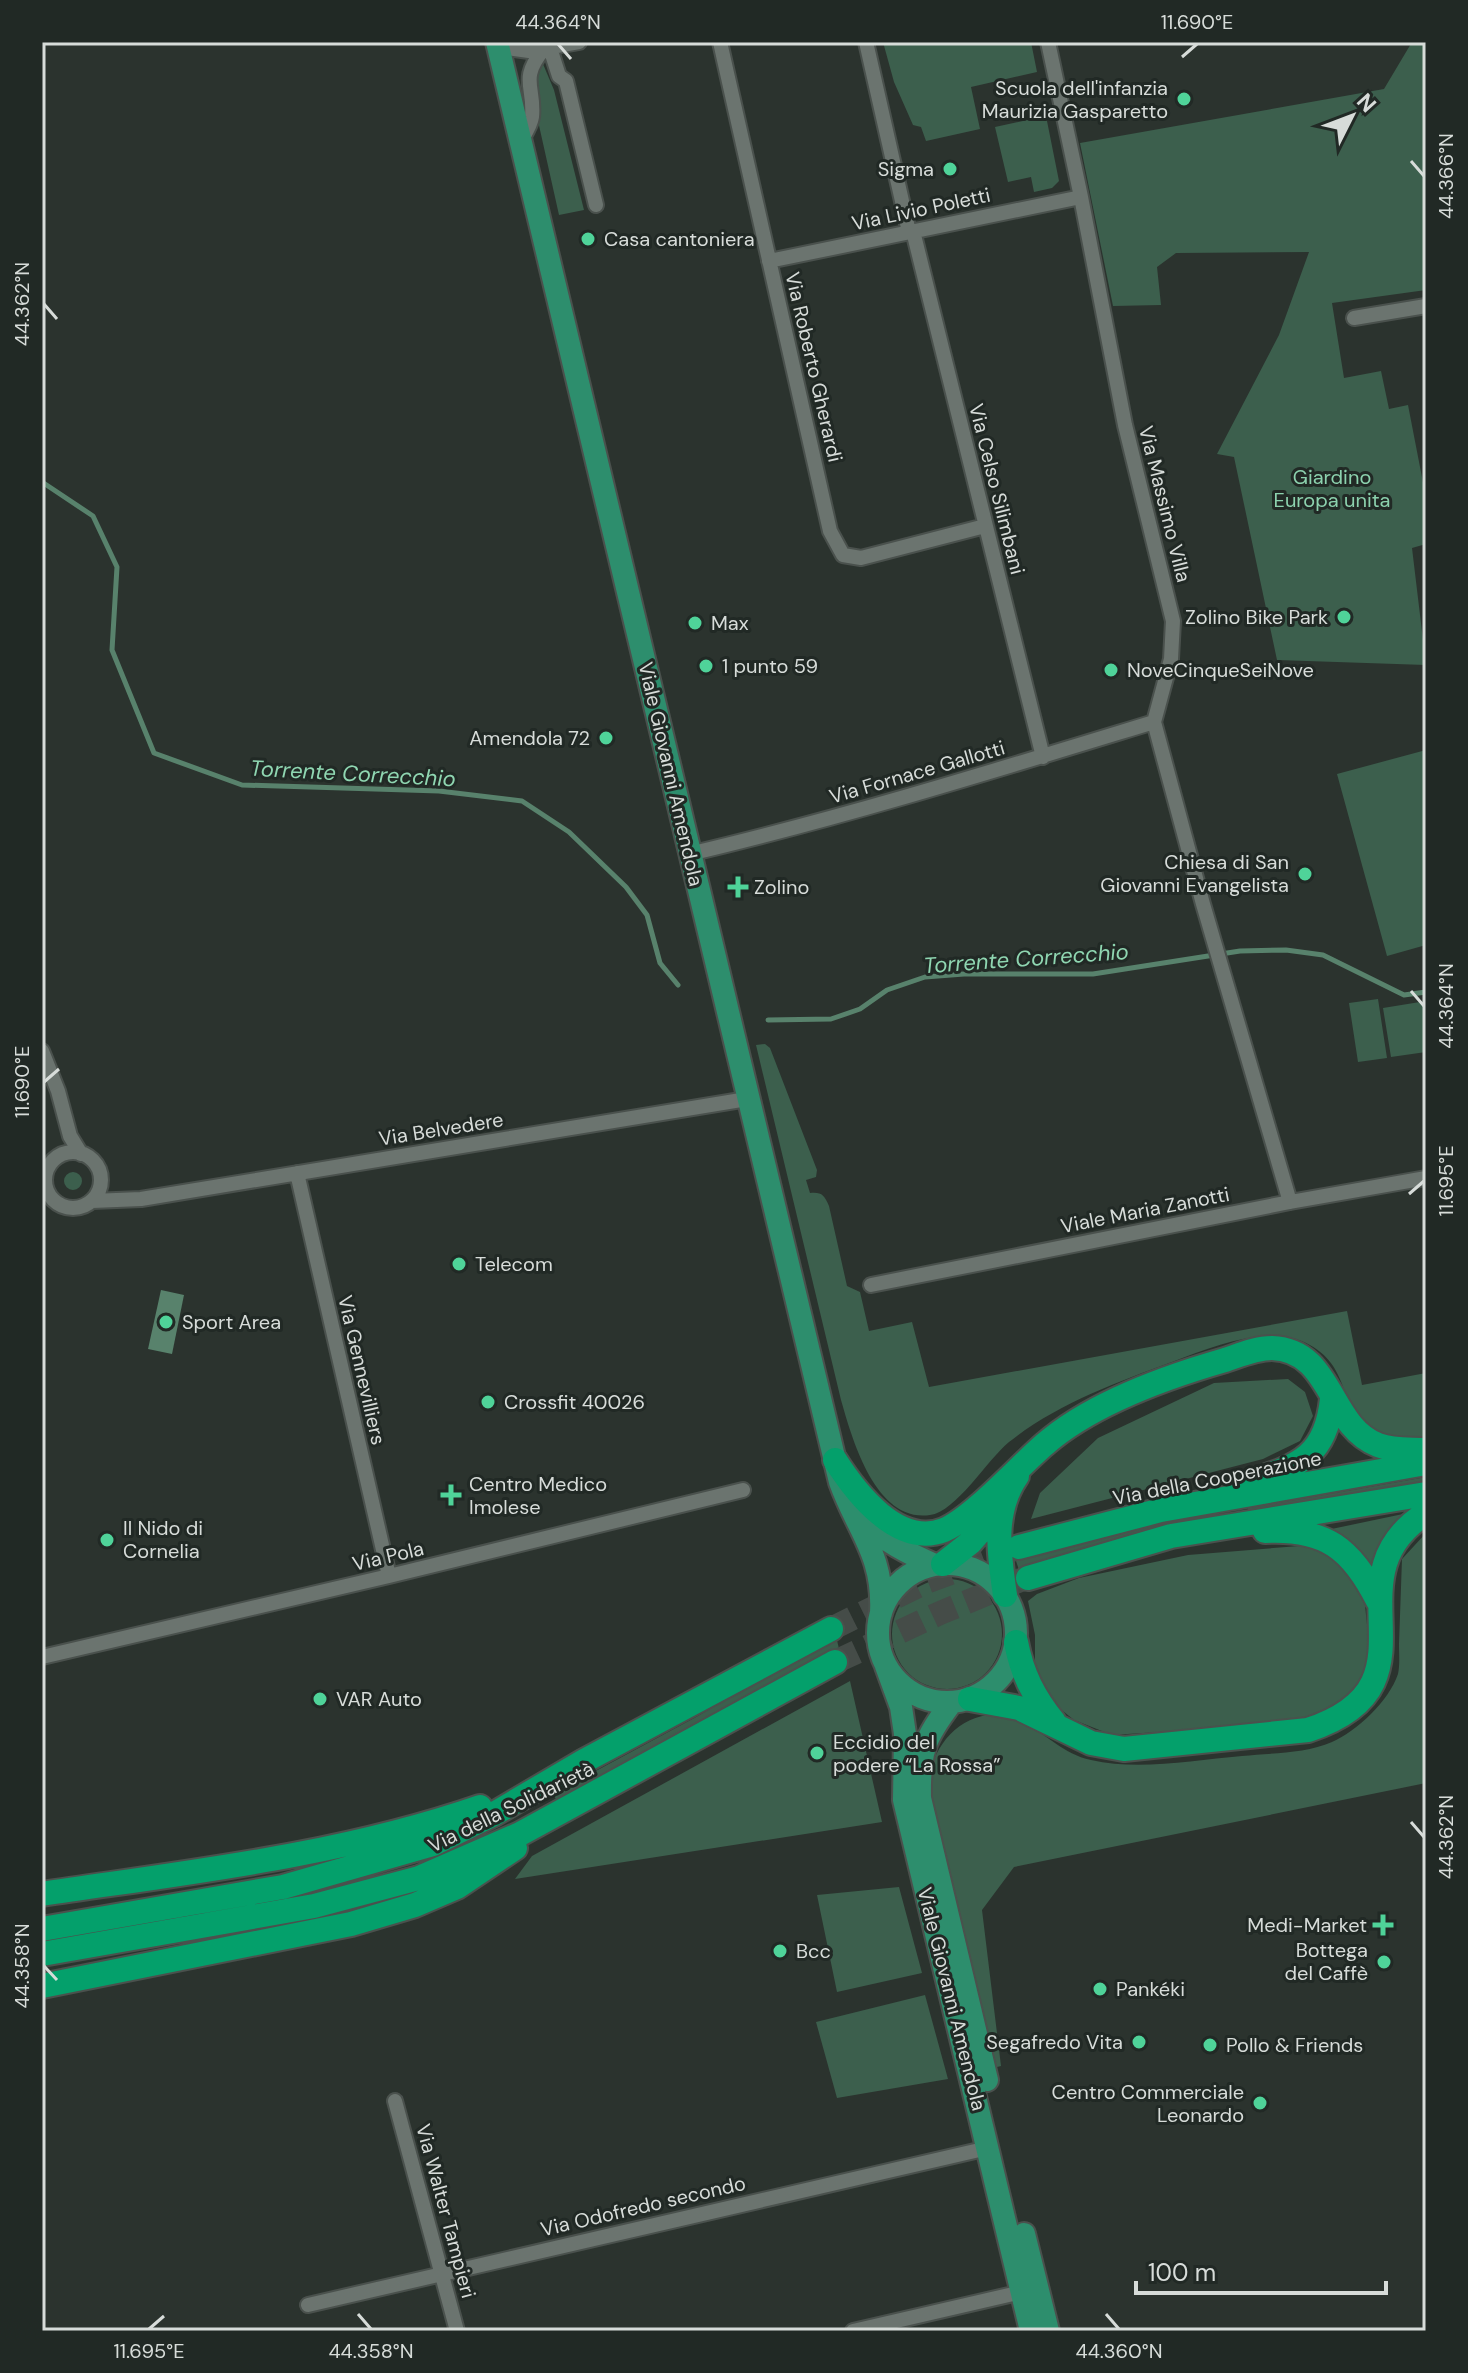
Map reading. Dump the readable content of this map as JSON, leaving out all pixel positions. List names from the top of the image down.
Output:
{
  "streets": {
    "highway": ["Via della Cooperazione", "Via della Solidarietà"],
    "main road": ["Viale Giovanni Amendola"],
    "street": [
      "Via Livio Poletti",
      "Via Roberto Gherardi",
      "Via Celso Silimbani",
      "Via Massimo Villa",
      "Via Fornace Gallotti",
      "Via Belvedere",
      "Viale Maria Zanotti",
      "Via Gennevilliers",
      "Via Pola",
      "Via Odofredo secondo",
      "Via Walter Tampieri"
    ]
  },
  "crossings": [
    ["Via Livio Poletti", "Via Roberto Gherardi"],
    ["Via Livio Poletti", "Via Celso Silimbani"],
    ["Via Livio Poletti", "Via Massimo Villa"],
    ["Via Roberto Gherardi", "Via Celso Silimbani"],
    ["Via Celso Silimbani", "Via Fornace Gallotti"],
    ["Via Massimo Villa", "Via Fornace Gallotti"],
    ["Via Fornace Gallotti", "Viale Giovanni Amendola"],
    ["Viale Giovanni Amendola", "Via Belvedere"],
    ["Viale Giovanni Amendola", "Via Odofredo secondo"],
    ["Via Belvedere", "Via Gennevilliers"],
    ["Via Gennevilliers", "Via Pola"],
    ["Via Odofredo secondo", "Via Walter Tampieri"]
  ],
  "water": ["Torrente Correcchio"],
  "parks": ["Giardino Europa unita"],
  "places": {
    "other": [
      "Scuola dell'infanzia Maurizia Gasparetto",
      "Sigma",
      "Casa cantoniera",
      "Zolino Bike Park",
      "Max",
      "1 punto 59",
      "NoveCinqueSeiNove",
      "Amendola 72",
      "Chiesa di San Giovanni Evangelista",
      "Telecom",
      "Sport Area",
      "Crossfit 40026",
      "Il Nido di Cornelia",
      "VAR Auto",
      "Eccidio del podere “La Rossa”",
      "Bcc",
      "Bottega del Caffè",
      "Pankéki",
      "Segafredo Vita",
      "Pollo & Friends",
      "Centro Commerciale Leonardo"
    ],
    "health": ["Zolino", "Centro Medico Imolese", "Medi-Market"]
  },
  "scale_bar": "100 m",
  "north": "top right",
  "coordinates": [
    "44.364°N",
    "11.690°E",
    "44.366°N",
    "44.362°N",
    "11.695°E",
    "44.358°N",
    "44.360°N"
  ]
}
